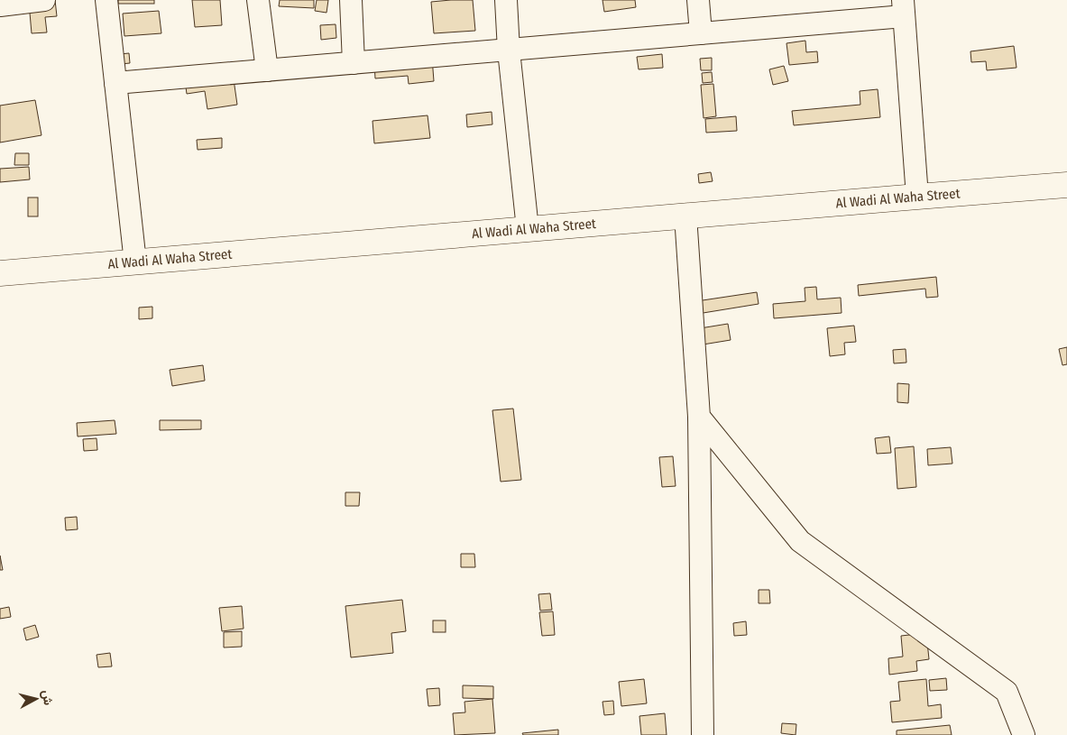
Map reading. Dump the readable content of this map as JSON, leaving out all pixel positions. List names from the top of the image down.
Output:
{
  "streets": {
    "main road": ["Al Wadi Al Waha Street"]
  },
  "north": "right"
}
